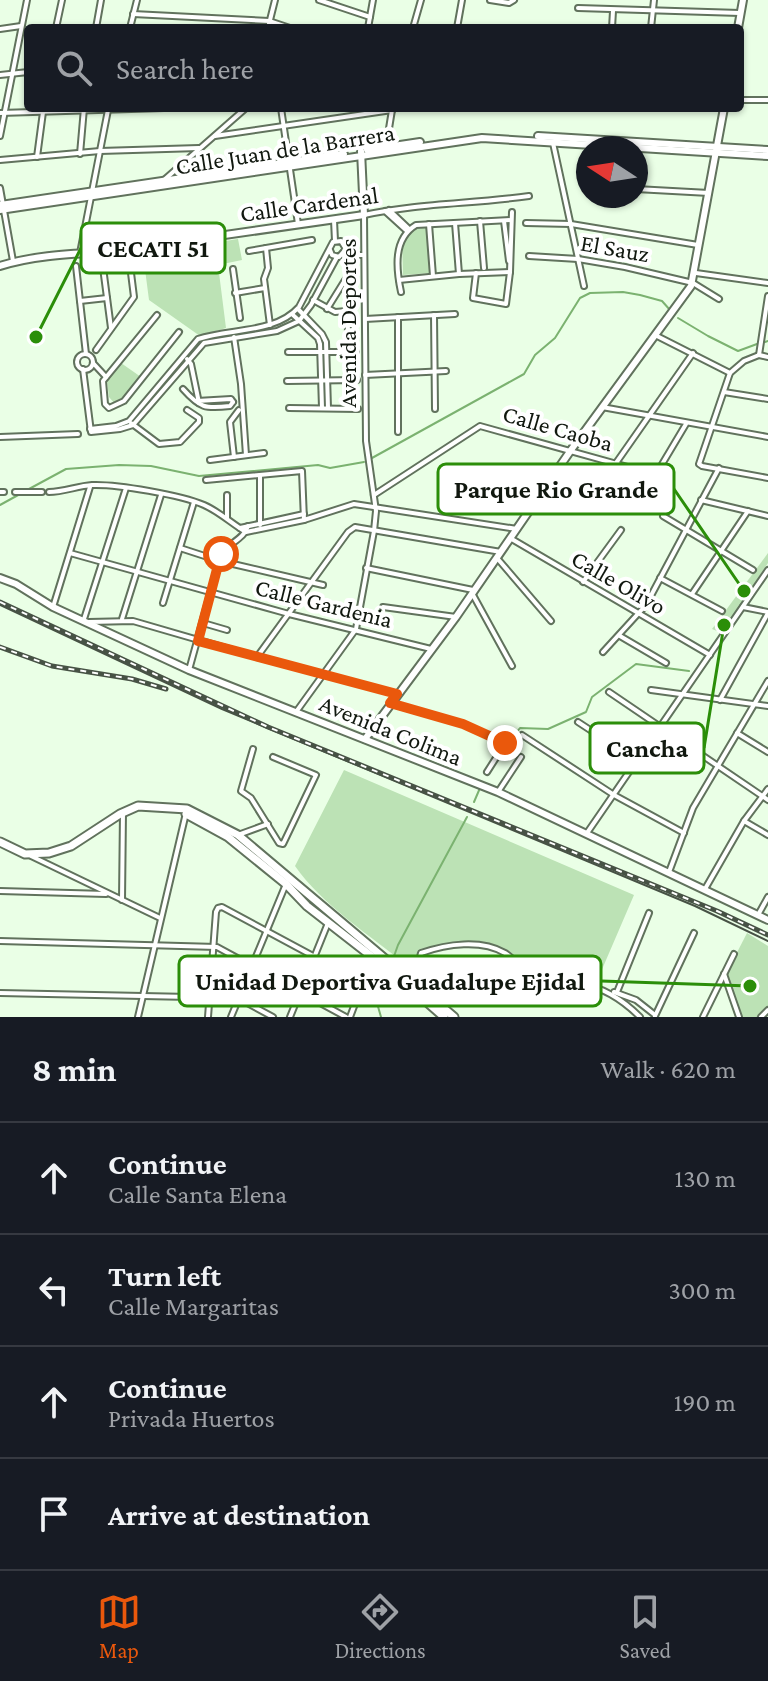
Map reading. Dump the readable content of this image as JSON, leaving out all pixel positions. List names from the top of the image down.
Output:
{
  "streets": {
    "street": [
      "Calle Juan de la Barrera",
      "Calle Cardenal",
      "El Sauz",
      "Avenida Deportes",
      "Calle Caoba",
      "Calle Olivo",
      "Calle Gardenia",
      "Avenida Colima"
    ]
  },
  "crossings": [
    ["Calle Juan de la Barrera", "Avenida Deportes"],
    ["Calle Cardenal", "Avenida Deportes"],
    ["Avenida Deportes", "Calle Caoba"],
    ["Avenida Deportes", "Calle Gardenia"]
  ],
  "places": [
    "CECATI 51",
    "Parque Rio Grande",
    "Cancha",
    "Unidad Deportiva Guadalupe Ejidal"
  ],
  "north": "left",
  "page": {
    "search": "Search here",
    "heading": ["8 min", "Walk · 620 m"],
    "list": [
      ["Continue", "Calle Santa Elena", "130 m"],
      ["Turn left", "Calle Margaritas", "300 m"],
      ["Continue", "Privada Huertos", "190 m"],
      "Arrive at destination"
    ],
    "nav": ["Map", "Directions", "Saved"]
  }
}
